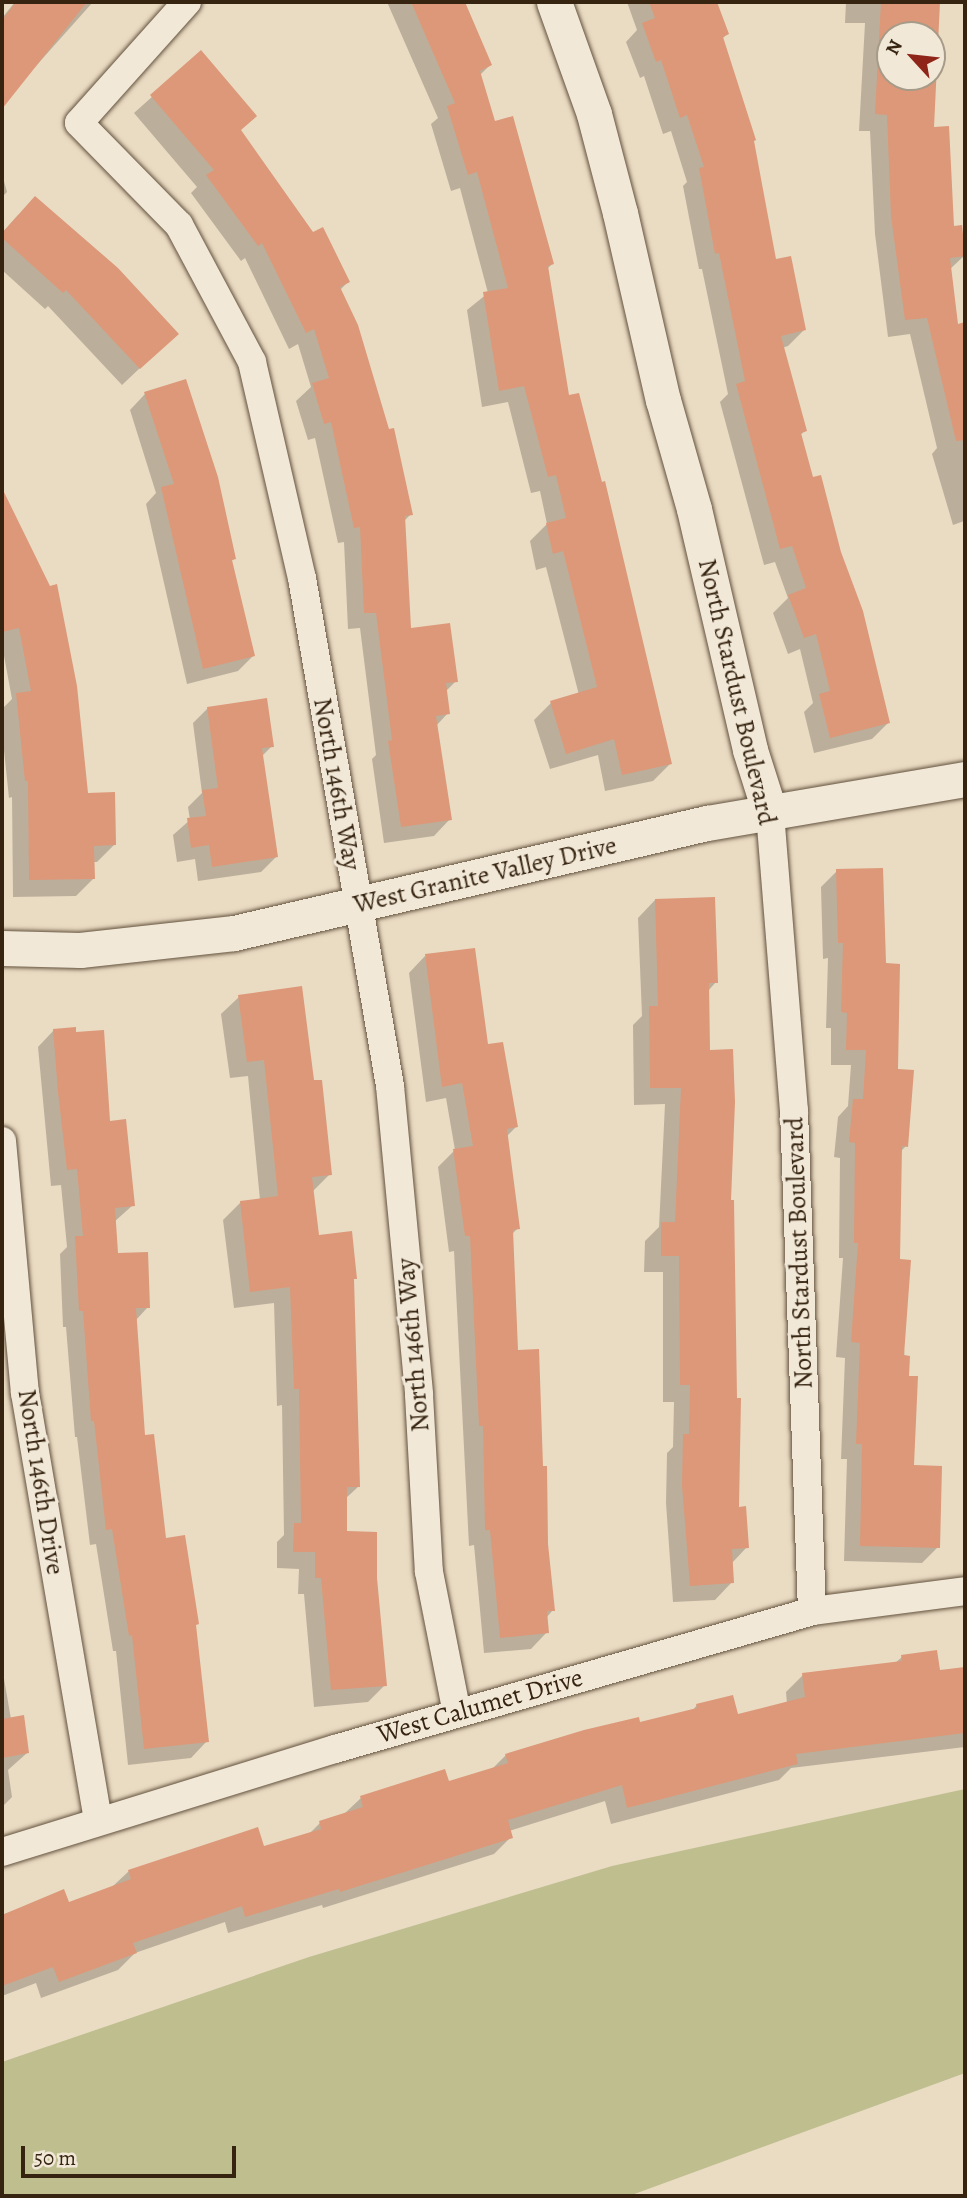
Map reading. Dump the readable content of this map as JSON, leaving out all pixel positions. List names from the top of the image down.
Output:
{
  "streets": {
    "street": [
      "North Stardust Boulevard",
      "North 146th Way",
      "West Granite Valley Drive",
      "North 146th Drive",
      "West Calumet Drive"
    ]
  },
  "crossings": [
    ["North Stardust Boulevard", "West Granite Valley Drive"],
    ["North Stardust Boulevard", "West Calumet Drive"],
    ["North 146th Way", "West Granite Valley Drive"],
    ["North 146th Way", "West Calumet Drive"],
    ["North 146th Drive", "West Calumet Drive"]
  ],
  "scale_bar": "50 m",
  "north": "top left"
}
